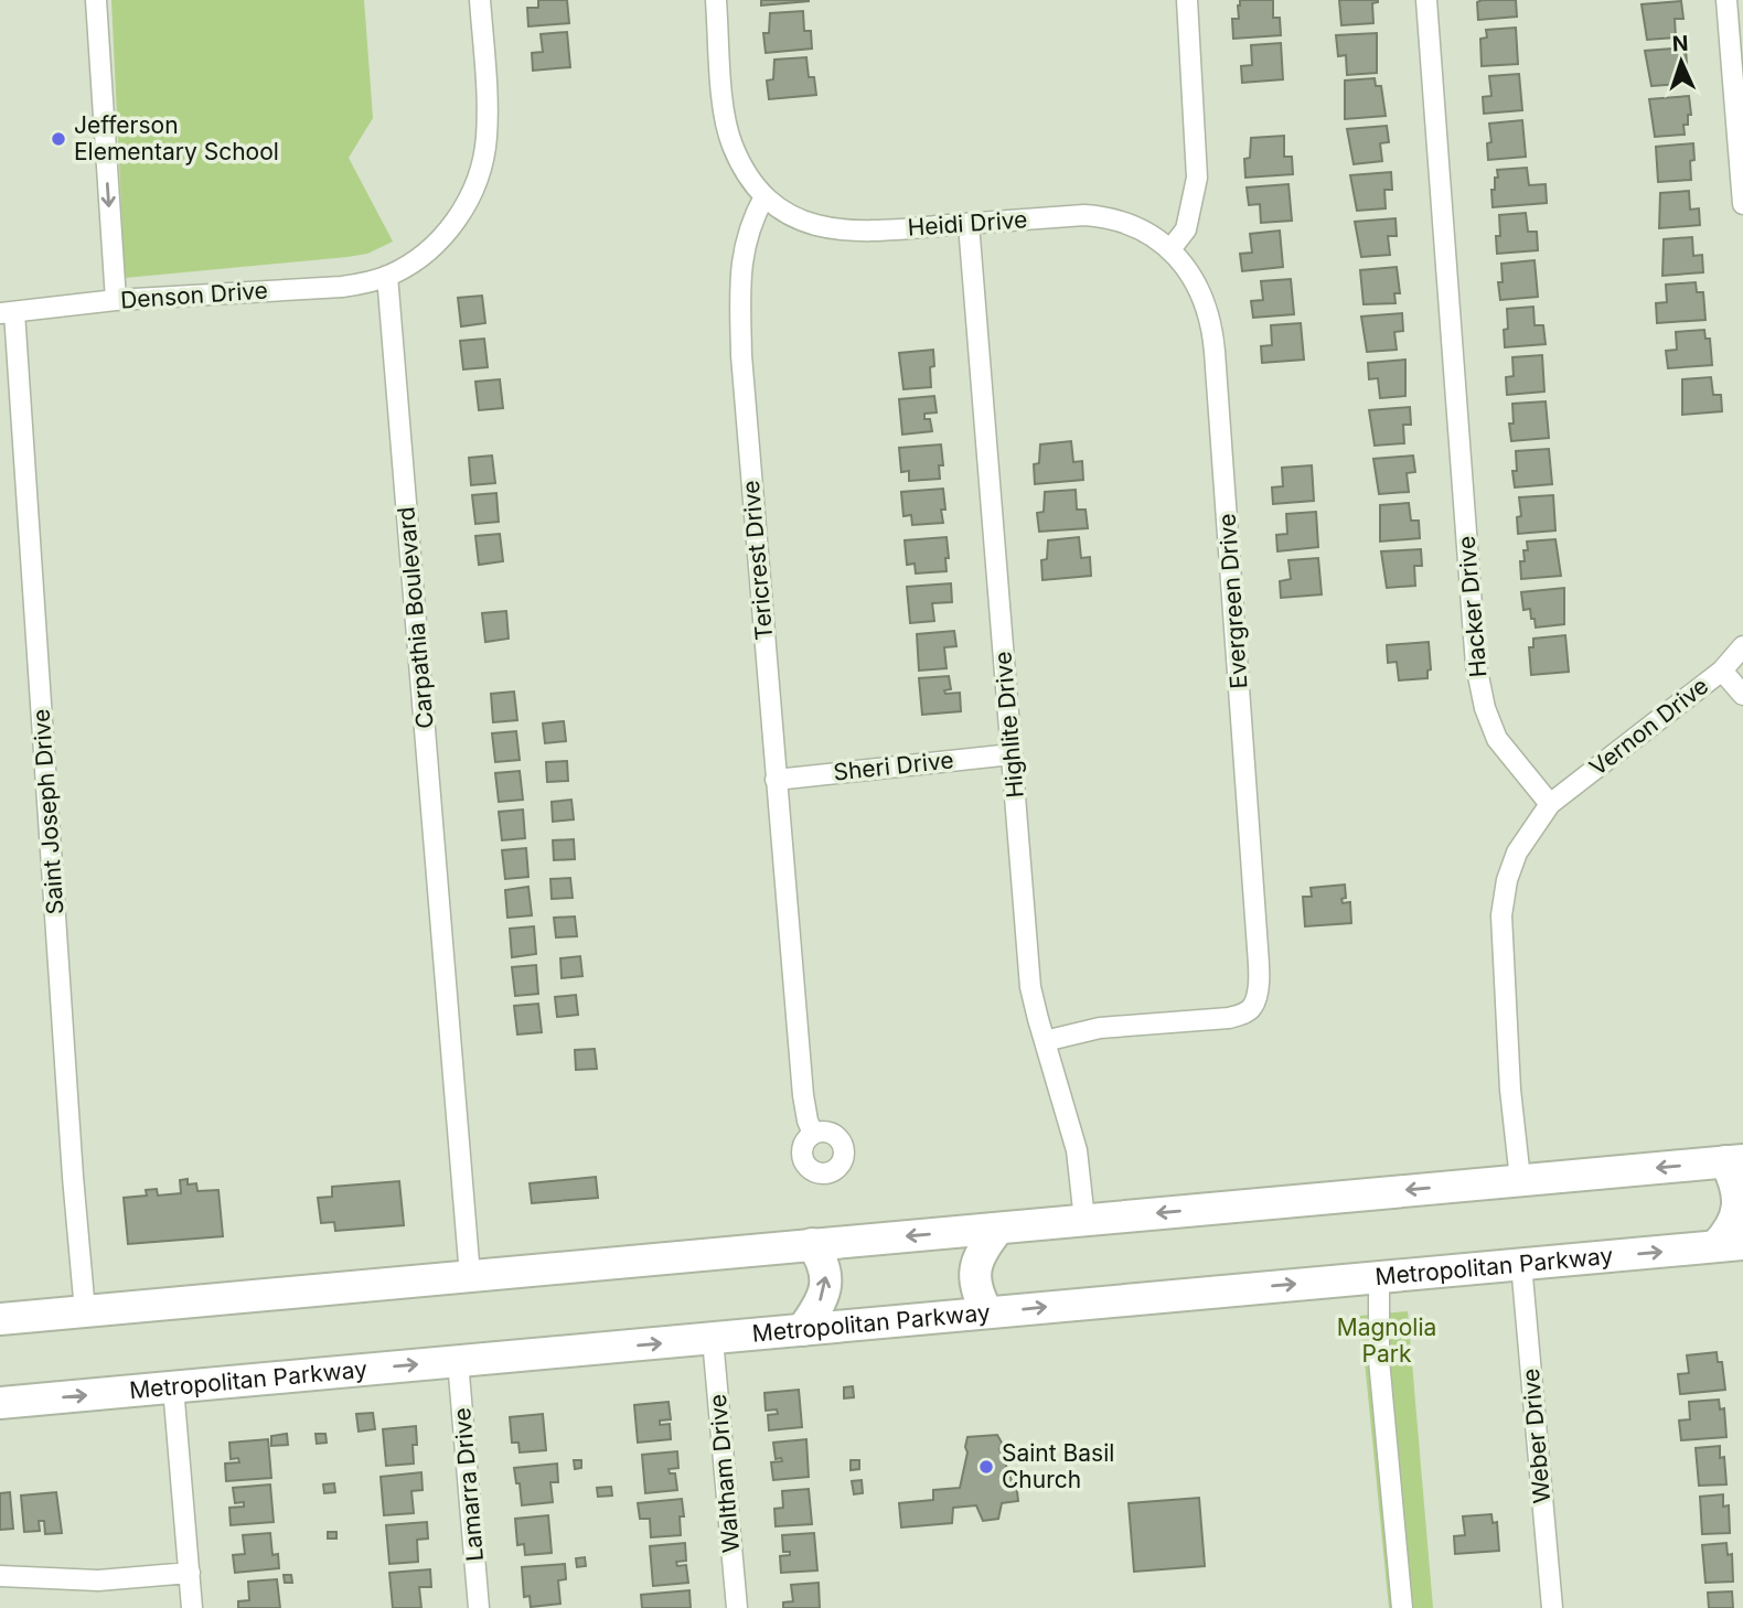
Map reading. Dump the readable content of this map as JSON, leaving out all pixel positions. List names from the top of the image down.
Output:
{
  "streets": {
    "main road": ["Metropolitan Parkway"],
    "street": [
      "Heidi Drive",
      "Denson Drive",
      "Tericrest Drive",
      "Evergreen Drive",
      "Hacker Drive",
      "Carpathia Boulevard",
      "Highlite Drive",
      "Vernon Drive",
      "Sheri Drive",
      "Saint Joseph Drive",
      "Weber Drive",
      "Waltham Drive",
      "Lamarra Drive"
    ]
  },
  "crossings": [
    ["Heidi Drive", "Tericrest Drive"],
    ["Heidi Drive", "Evergreen Drive"],
    ["Heidi Drive", "Highlite Drive"],
    ["Denson Drive", "Carpathia Boulevard"],
    ["Denson Drive", "Saint Joseph Drive"],
    ["Tericrest Drive", "Sheri Drive"],
    ["Evergreen Drive", "Highlite Drive"],
    ["Hacker Drive", "Vernon Drive"],
    ["Highlite Drive", "Sheri Drive"],
    ["Metropolitan Parkway", "Weber Drive"],
    ["Metropolitan Parkway", "Waltham Drive"],
    ["Metropolitan Parkway", "Lamarra Drive"]
  ],
  "parks": ["Magnolia Park"],
  "places": ["Jefferson Elementary School", "Saint Basil Church"],
  "north": "top"
}
